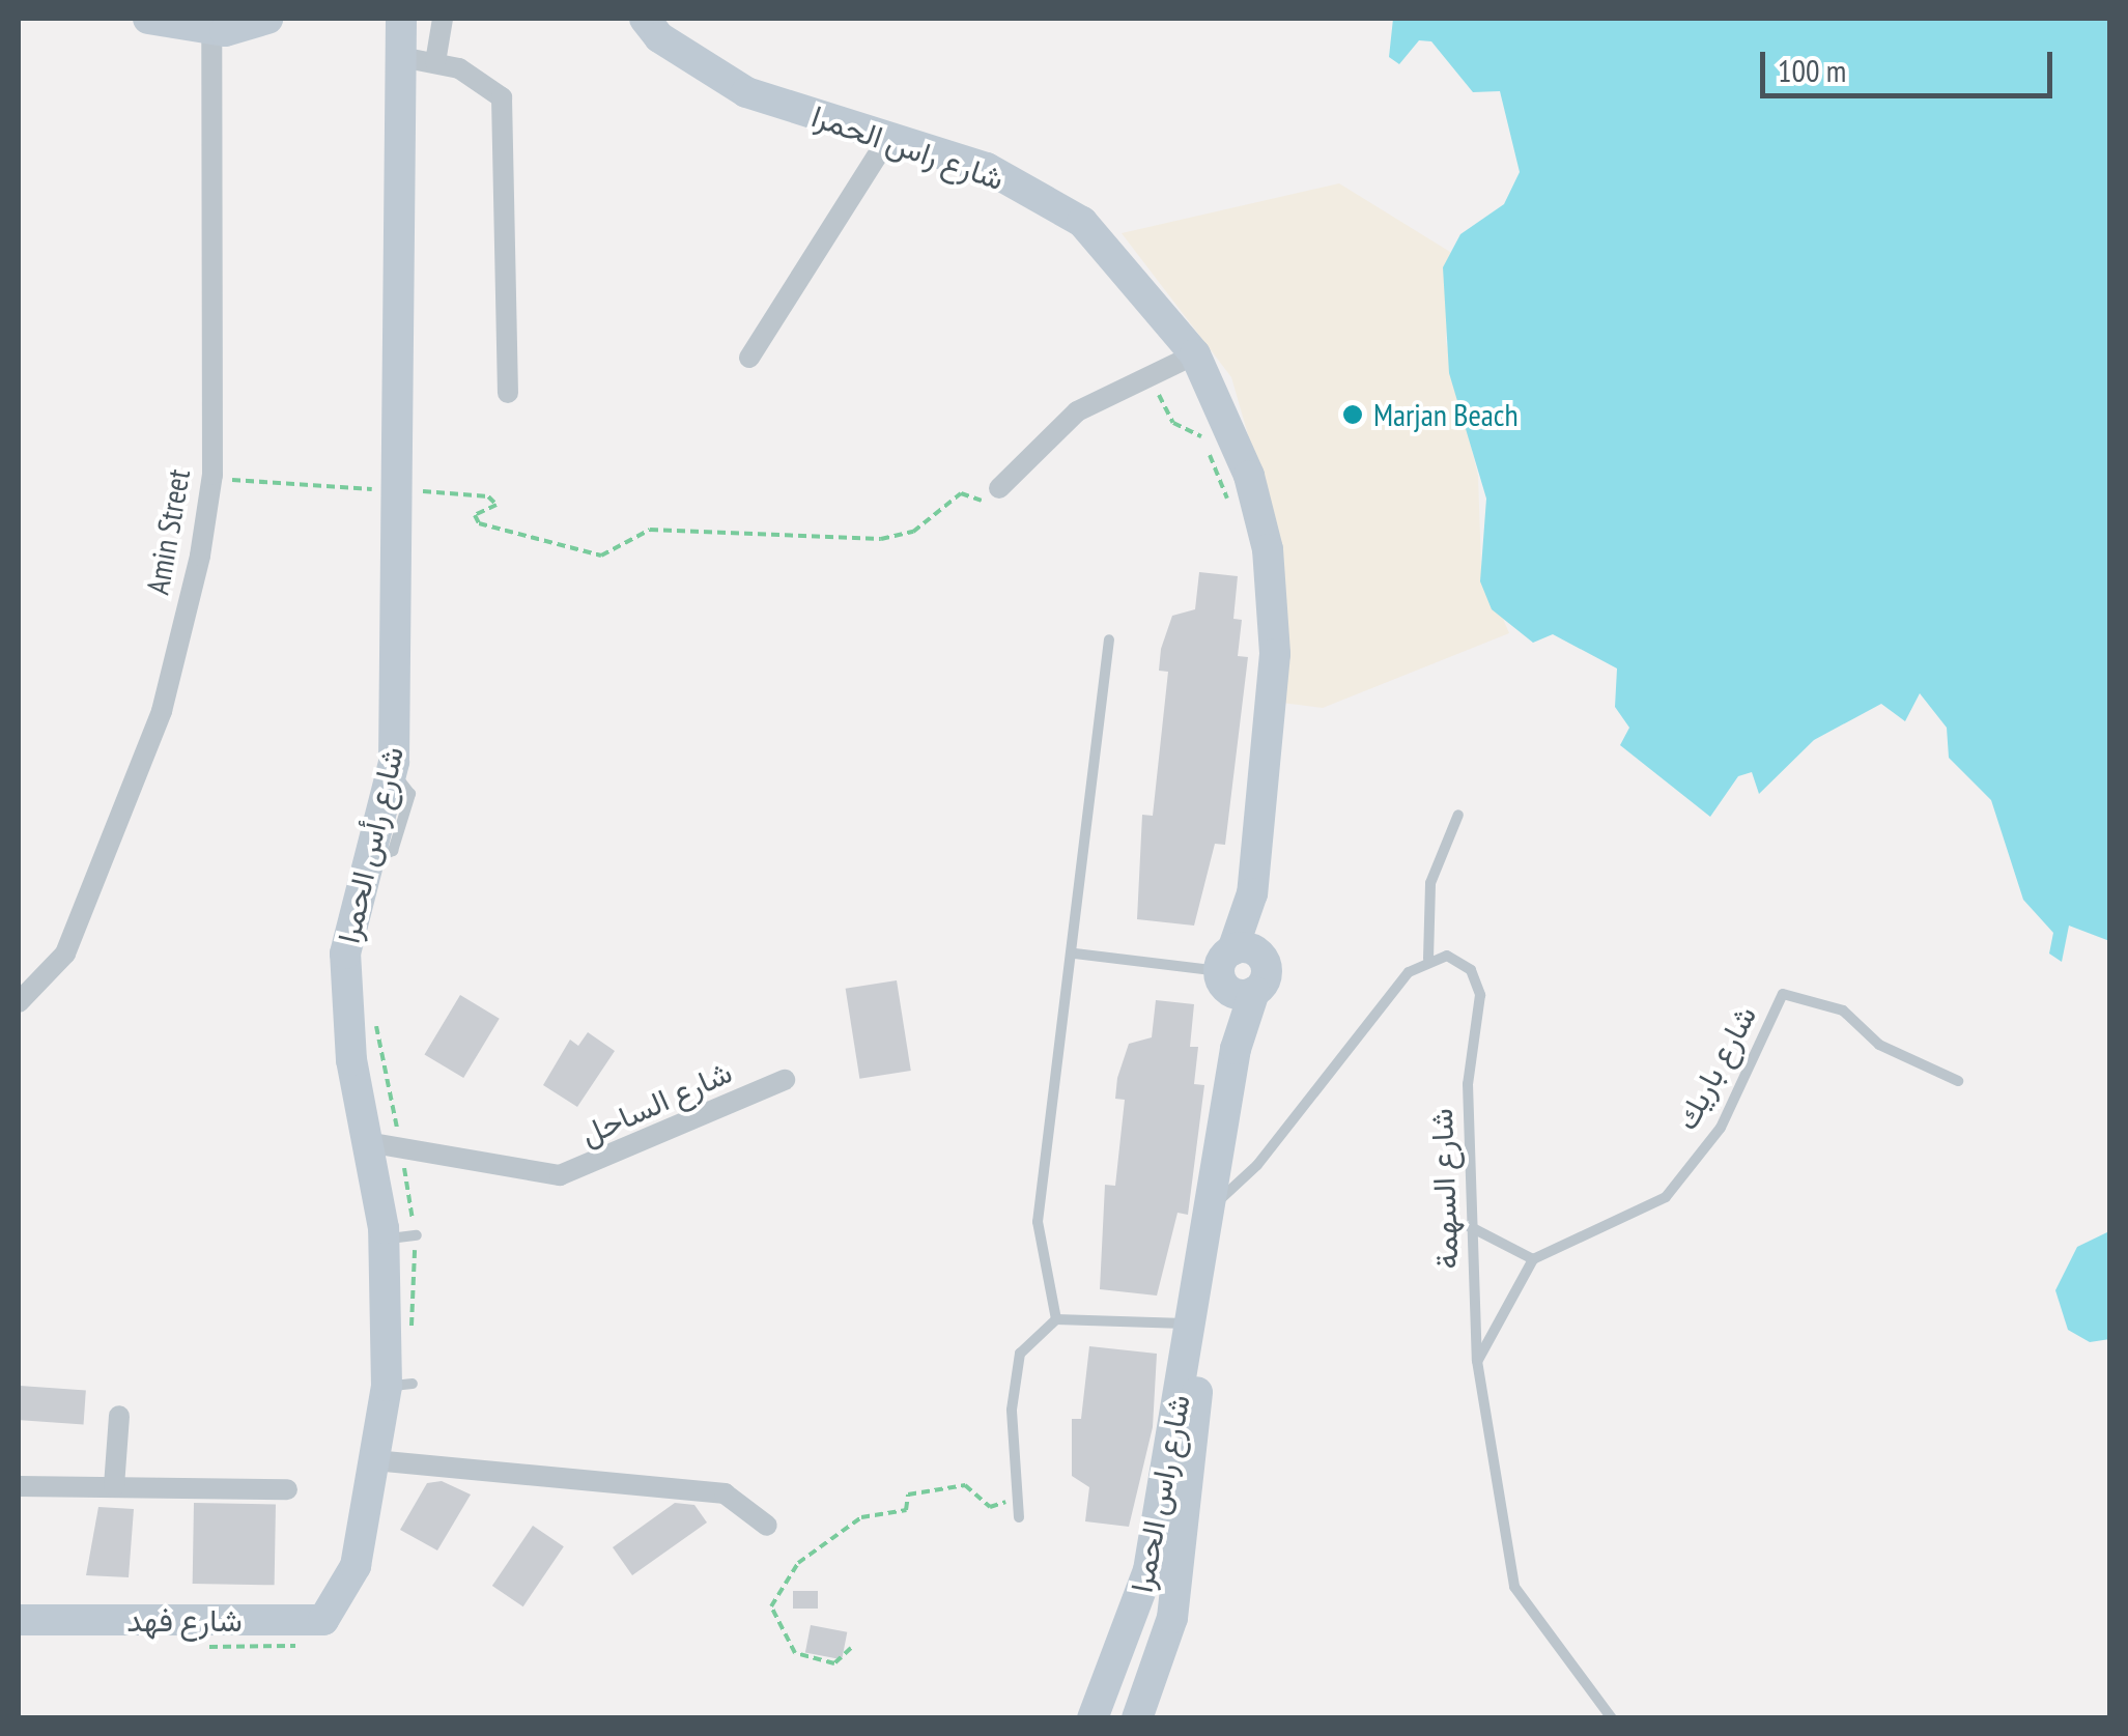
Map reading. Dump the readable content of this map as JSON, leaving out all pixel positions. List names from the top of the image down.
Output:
{
  "streets": {
    "street": [
      "شارع راس الحمرا",
      "Amin Street",
      "شارع رأس الحمرا",
      "شارع الساحل",
      "شارع فهد"
    ],
    "lane": ["شارع باريك", "شارع السهمة"]
  },
  "crossings": [
    ["شارع رأس الحمرا", "شارع الساحل"],
    ["شارع رأس الحمرا", "شارع فهد"]
  ],
  "places": ["Marjan Beach"],
  "scale_bar": "100 m"
}
